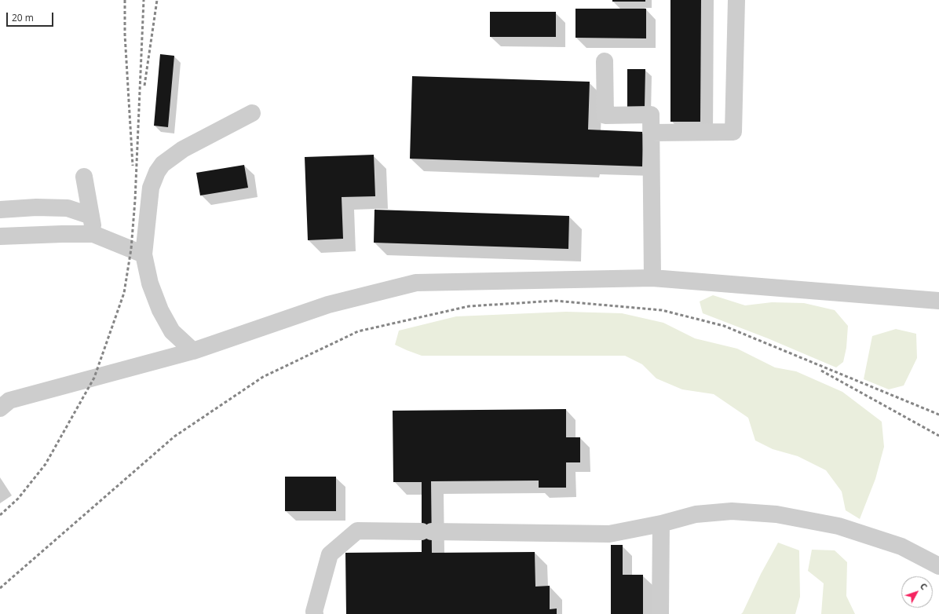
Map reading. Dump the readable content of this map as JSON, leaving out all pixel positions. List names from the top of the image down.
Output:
{
  "scale_bar": "20 m",
  "north": "top right"
}
